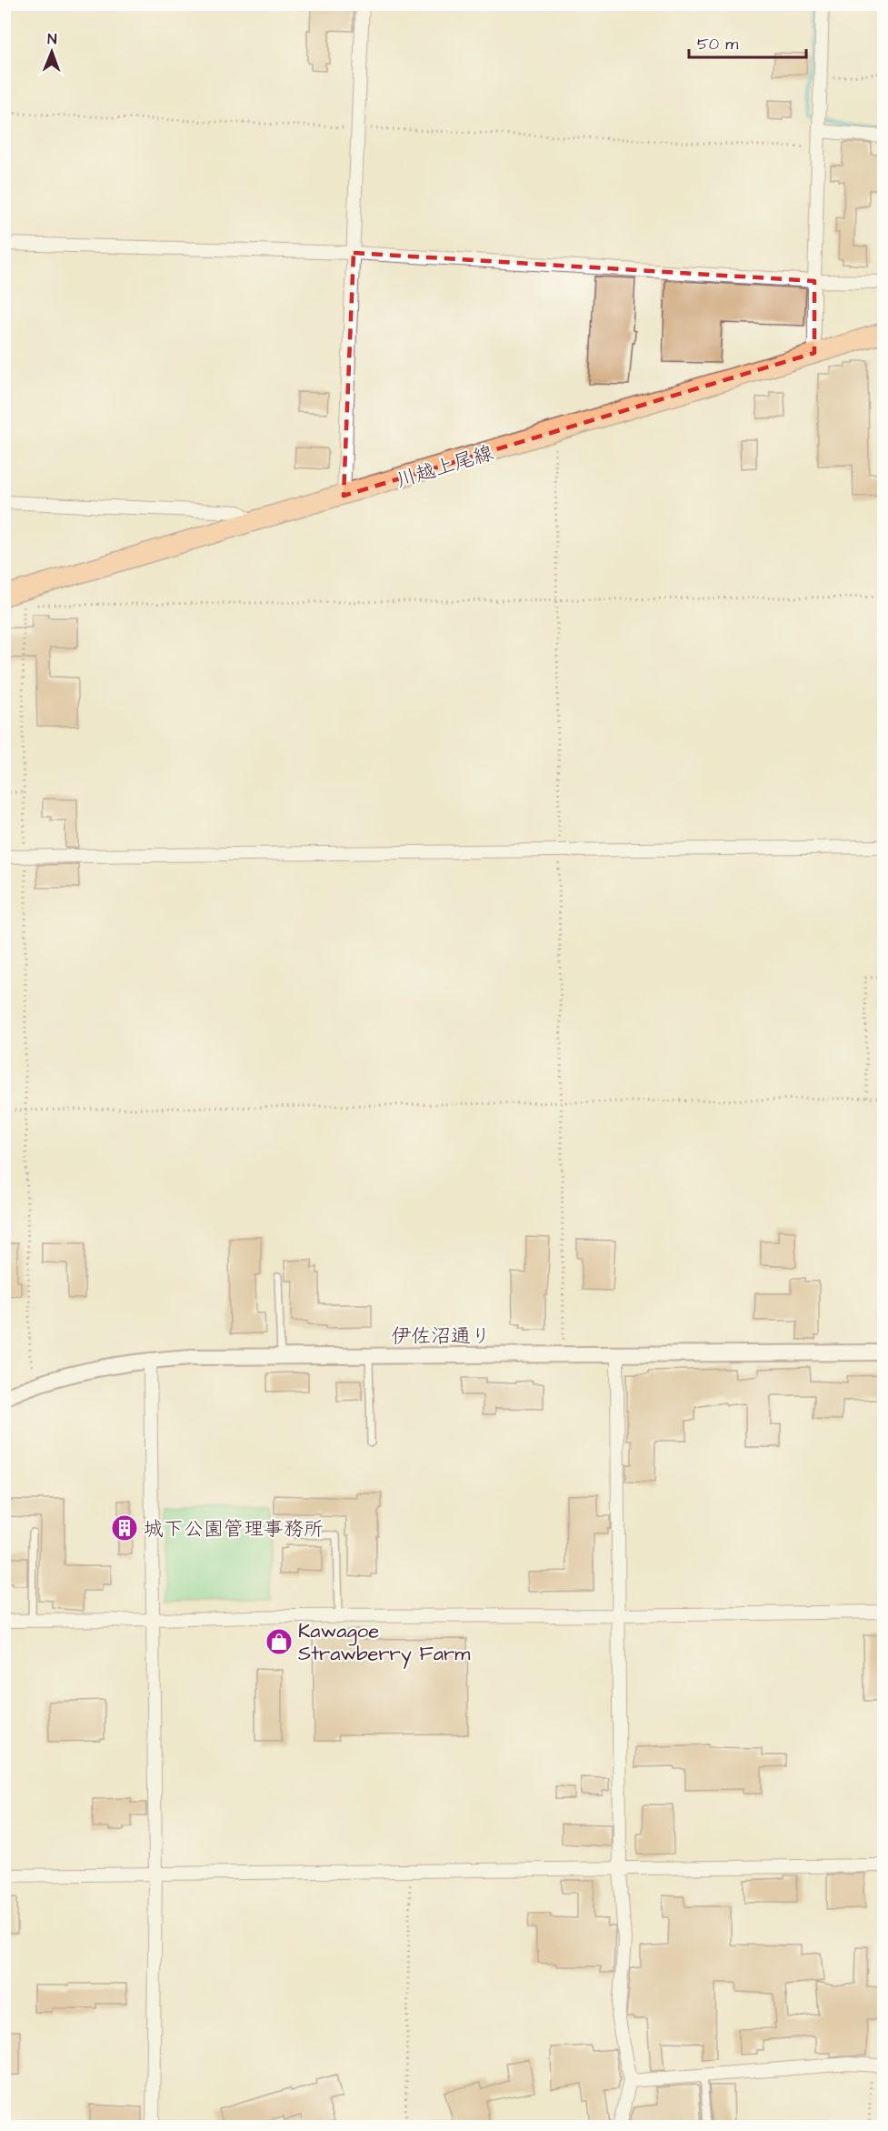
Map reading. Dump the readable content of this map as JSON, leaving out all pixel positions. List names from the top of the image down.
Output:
{
  "streets": {
    "main road": ["川越上尾線"],
    "street": ["伊佐沼通り"]
  },
  "places": {
    "building": ["城下公園管理事務所"],
    "shop": ["Kawagoe Strawberry Farm"]
  },
  "scale_bar": "50 m",
  "north": "top"
}
